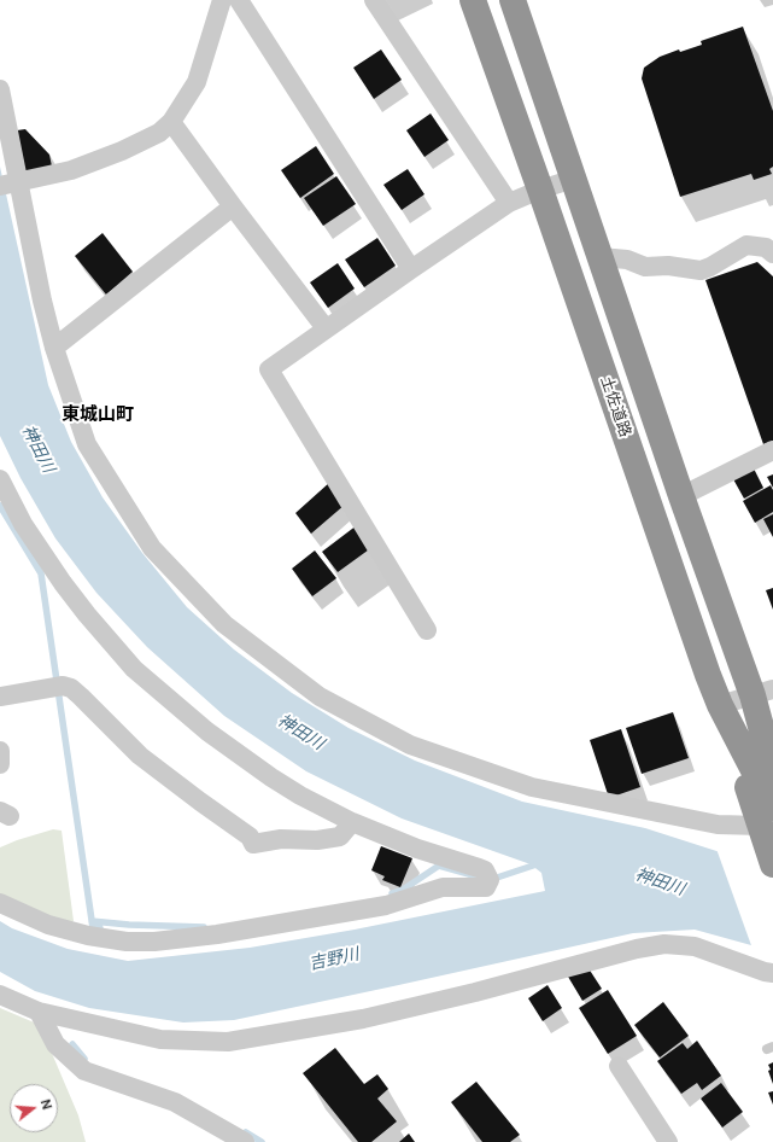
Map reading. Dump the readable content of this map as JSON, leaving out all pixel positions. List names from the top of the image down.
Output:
{
  "streets": {
    "highway": ["土佐道路"]
  },
  "districts": ["東城山町"],
  "water": ["神田川", "吉野川"],
  "north": "right"
}
